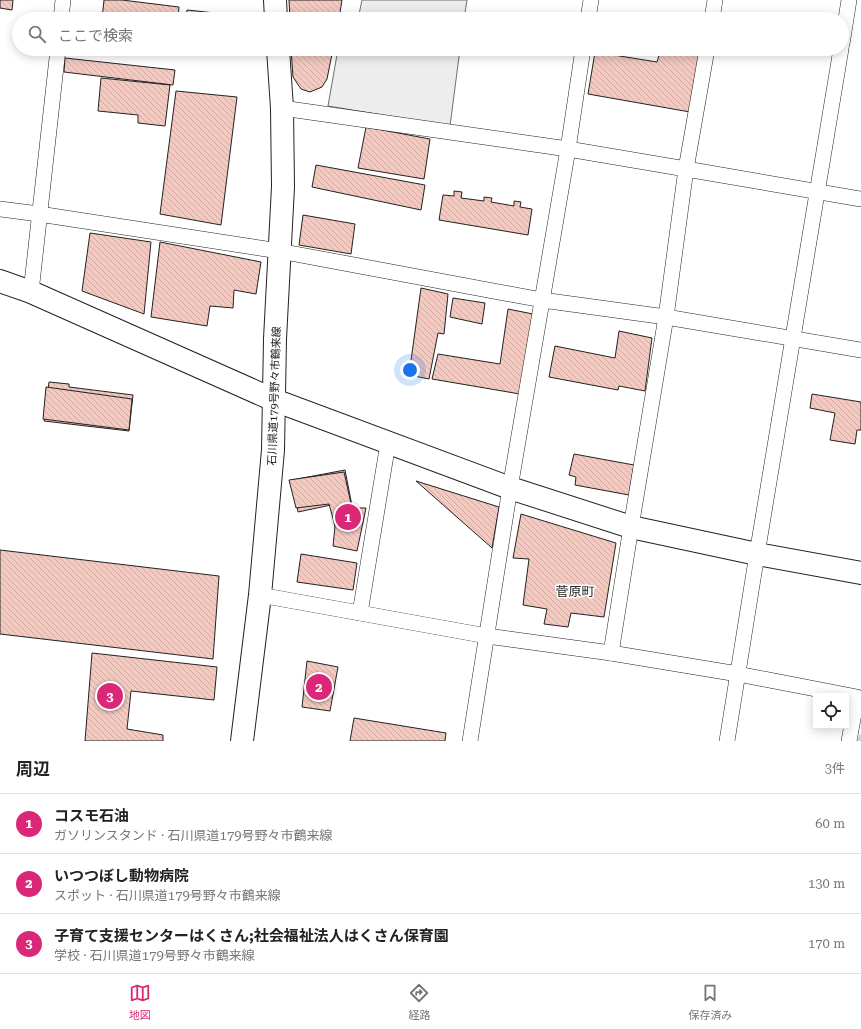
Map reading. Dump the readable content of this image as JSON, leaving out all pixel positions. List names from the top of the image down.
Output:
{
  "streets": {
    "street": ["石川県道179号野々市鶴来線"]
  },
  "districts": ["菅原町"],
  "page": {
    "search": "ここで検索",
    "pins": ["1", "2", "3"],
    "heading": ["周辺", "3件"],
    "list": [
      {
        "mark": "1",
        "name": "コスモ石油",
        "note": "ガソリンスタンド · 石川県道179号野々市鶴来線",
        "value": "60 m"
      },
      {
        "mark": "2",
        "name": "いつつぼし動物病院",
        "note": "スポット · 石川県道179号野々市鶴来線",
        "value": "130 m"
      },
      {
        "mark": "3",
        "name": "子育て支援センターはくさん;社会福祉法人はくさん保育園",
        "note": "学校 · 石川県道179号野々市鶴来線",
        "value": "170 m"
      }
    ],
    "nav": ["地図", "経路", "保存済み"]
  }
}
